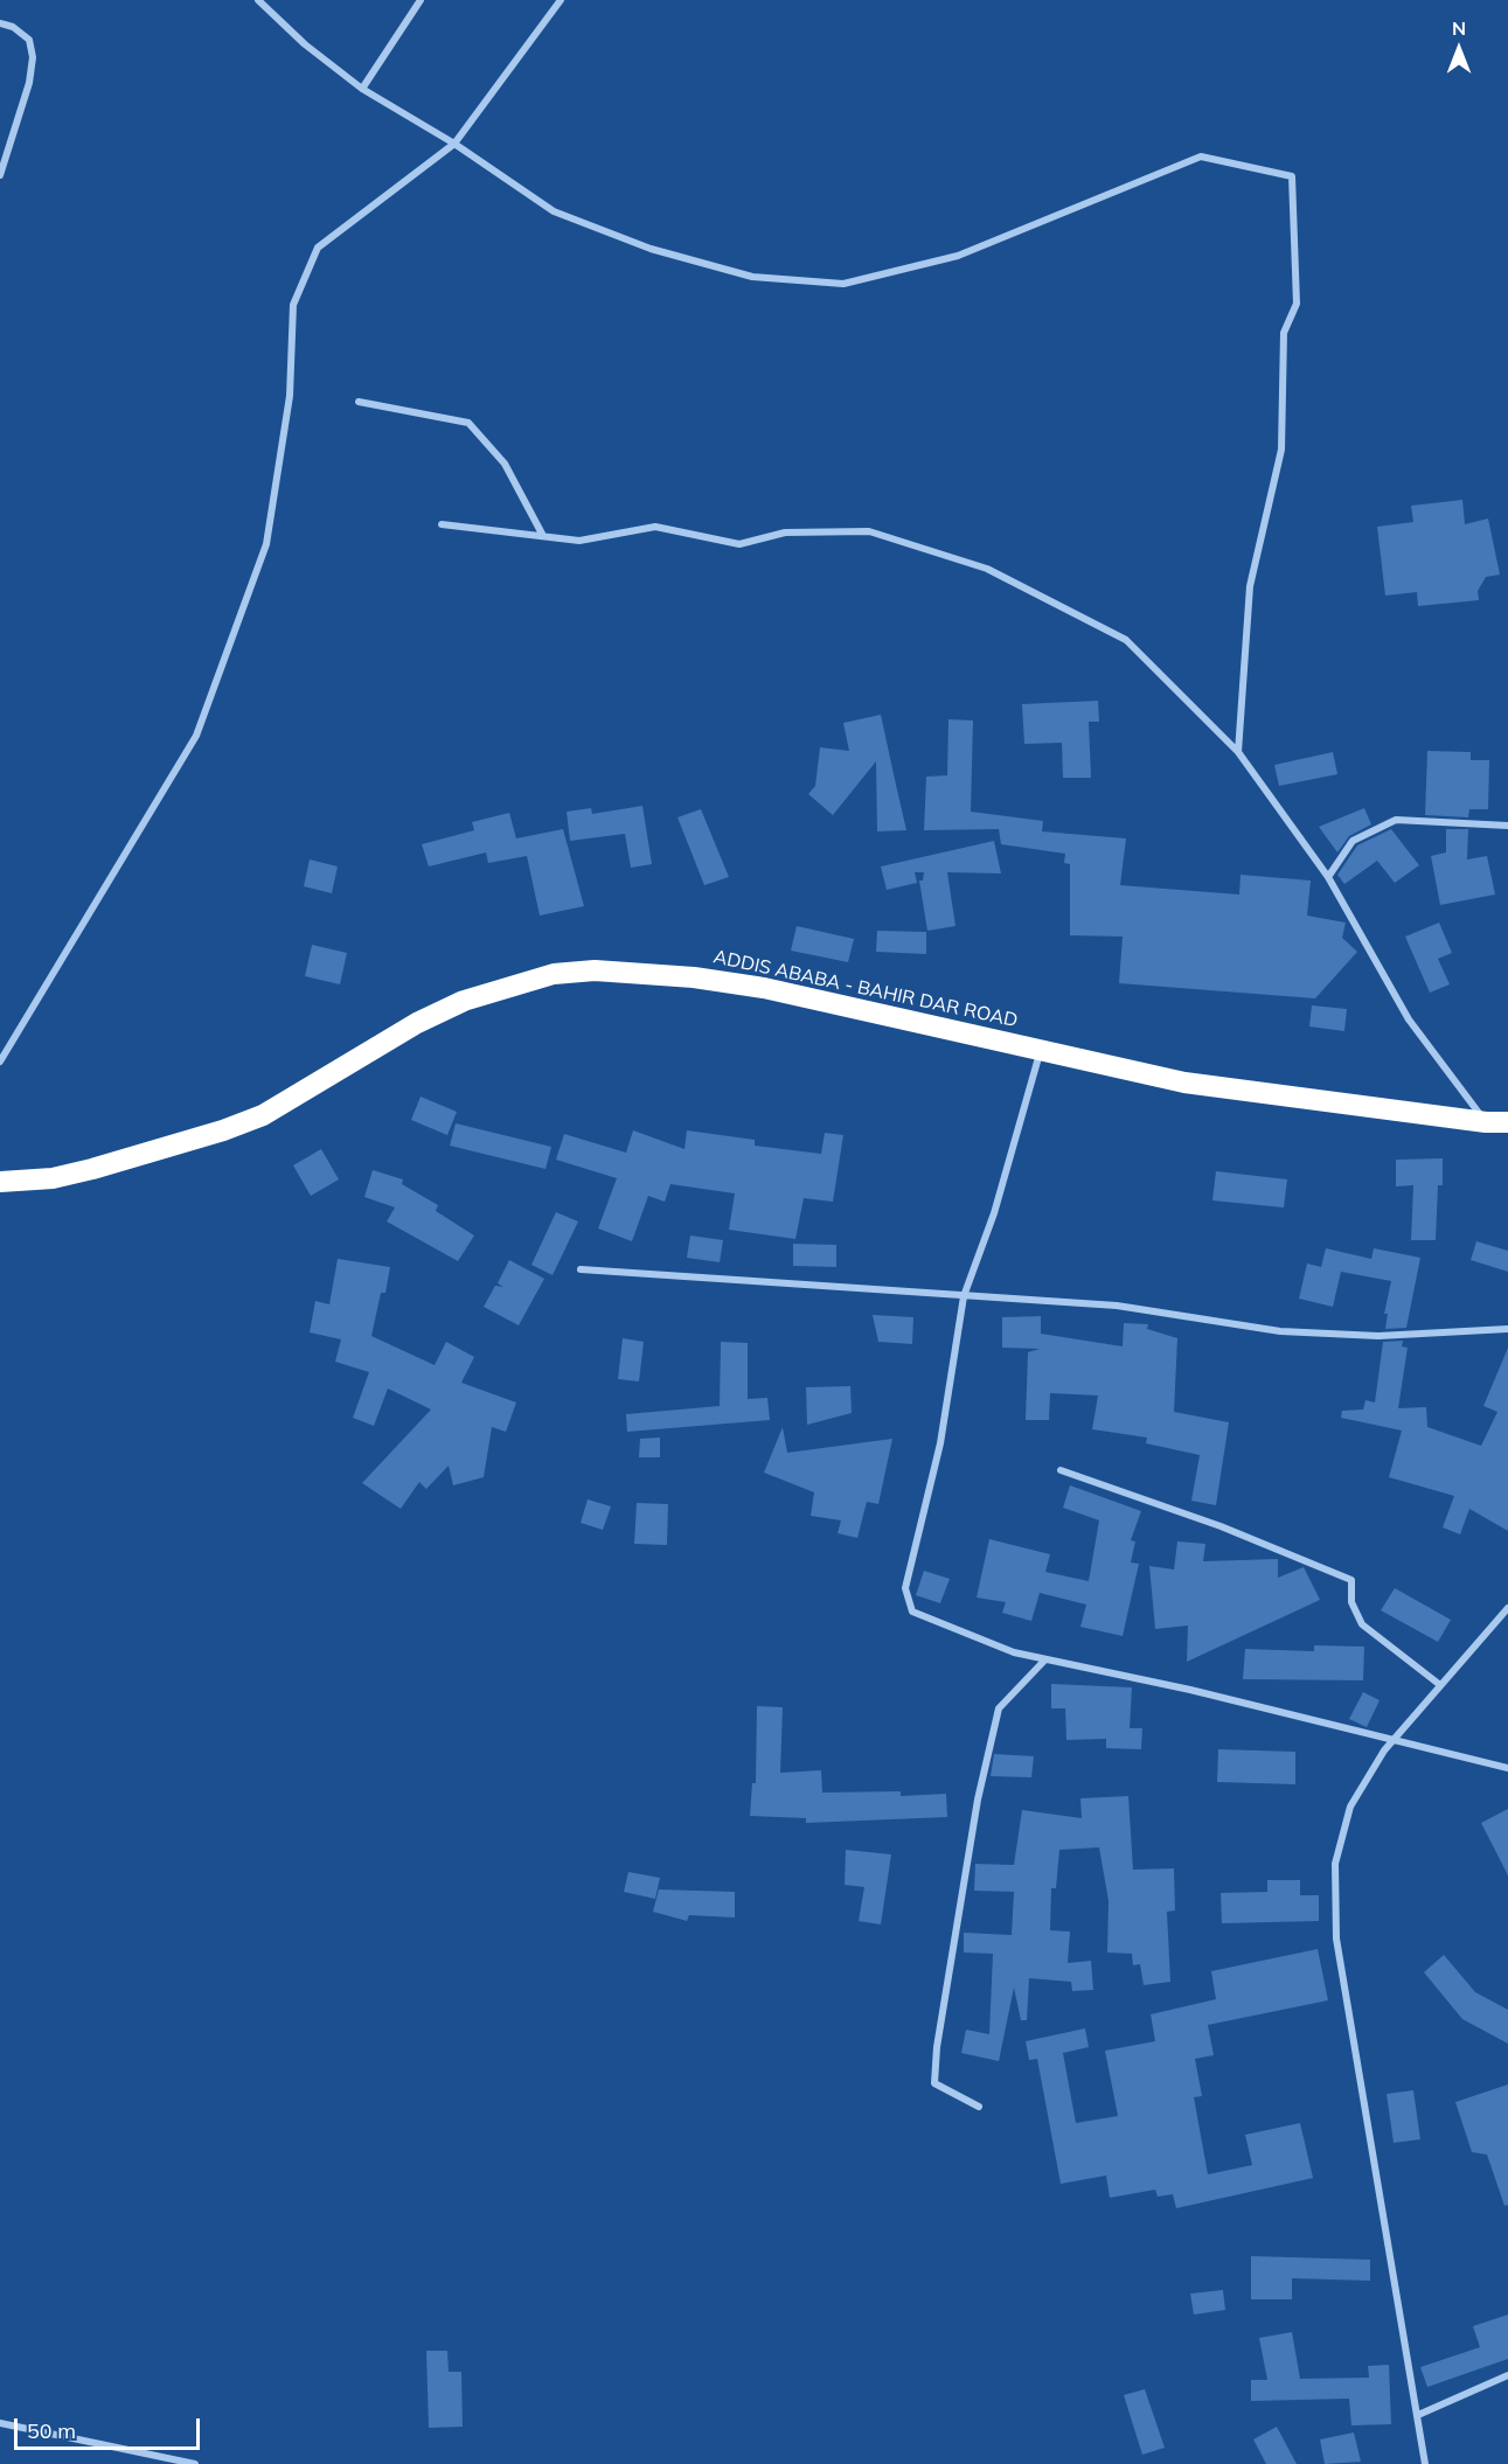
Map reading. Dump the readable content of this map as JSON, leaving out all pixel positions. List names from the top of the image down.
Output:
{
  "streets": {
    "highway": ["ADDIS ABABA - BAHIR DAR ROAD"]
  },
  "scale_bar": "50 m",
  "north": "top"
}
